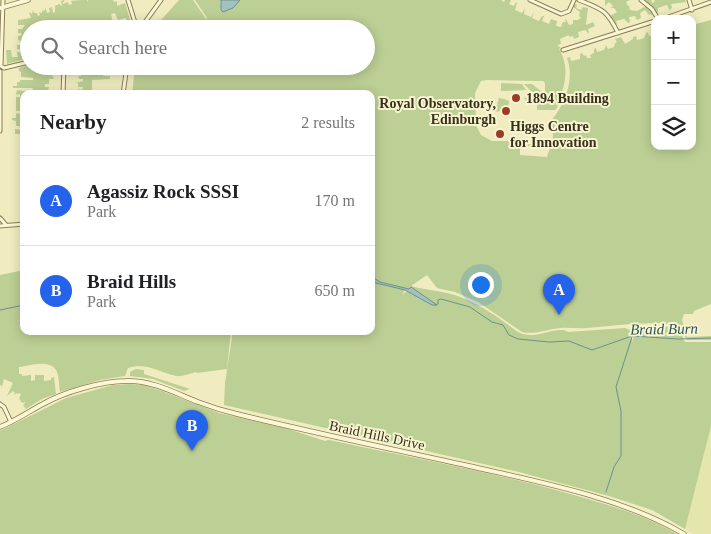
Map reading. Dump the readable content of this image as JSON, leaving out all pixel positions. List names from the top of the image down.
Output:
{
  "streets": {
    "street": ["Braid Hills Drive"]
  },
  "water": ["Braid Burn"],
  "places": ["1894 Building", "Royal Observatory, Edinburgh", "Higgs Centre for Innovation"],
  "page": {
    "map_buttons": ["+", "−"],
    "search": "Search here",
    "heading": ["Nearby", "2 results"],
    "list": [
      {
        "mark": "A",
        "name": "Agassiz Rock SSSI",
        "note": "Park",
        "value": "170 m"
      },
      {
        "mark": "B",
        "name": "Braid Hills",
        "note": "Park",
        "value": "650 m"
      }
    ],
    "pins": ["A", "B"]
  }
}
